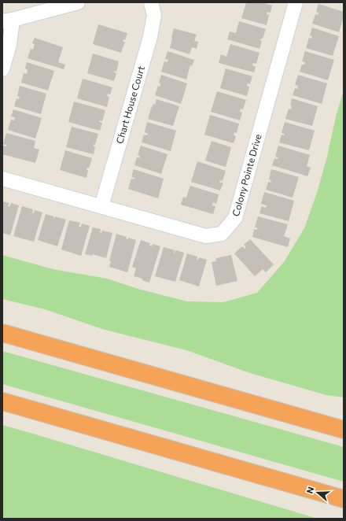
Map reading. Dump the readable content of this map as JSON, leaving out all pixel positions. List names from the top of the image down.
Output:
{
  "streets": {
    "street": ["Chart House Court", "Colony Pointe Drive"]
  },
  "crossings": [
    ["Chart House Court", "Colony Pointe Drive"]
  ],
  "north": "left"
}
